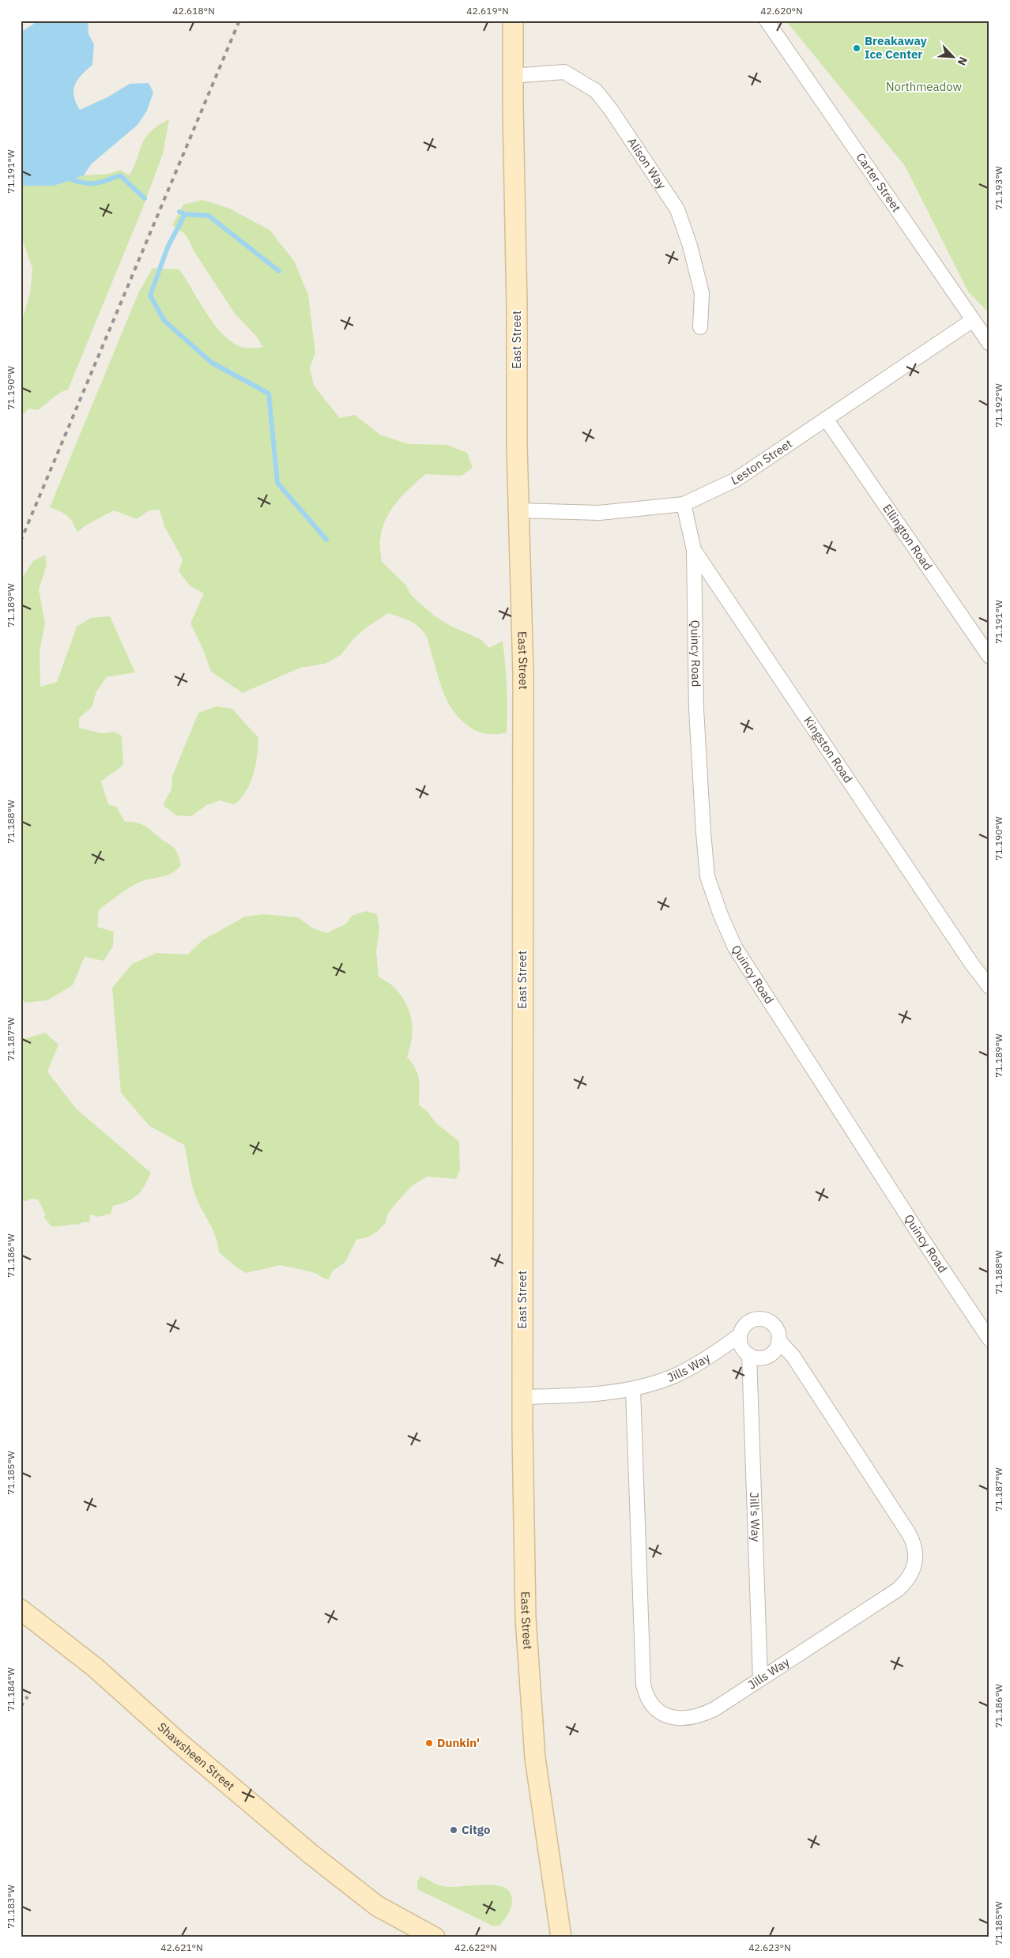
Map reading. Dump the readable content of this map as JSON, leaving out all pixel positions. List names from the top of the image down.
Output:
{
  "streets": {
    "main road": ["East Street", "Shawsheen Street"],
    "street": [
      "Alison Way",
      "Carter Street",
      "Leston Street",
      "Ellington Road",
      "Quincy Road",
      "Kingston Road",
      "Jills Way",
      "Jill's Way"
    ]
  },
  "crossings": [
    ["Alison Way", "East Street"],
    ["Carter Street", "Leston Street"],
    ["East Street", "Leston Street"],
    ["East Street", "Jills Way"],
    ["Leston Street", "Ellington Road"],
    ["Leston Street", "Kingston Road"],
    ["Quincy Road", "Kingston Road"],
    ["Jills Way", "Jill's Way"]
  ],
  "parks": ["Northmeadow"],
  "places": ["Breakaway Ice Center", "Dunkin'", "Citgo"],
  "north": "bottom right",
  "coordinates": [
    "42.618°N",
    "42.619°N",
    "42.620°N",
    "71.191°W",
    "71.193°W",
    "71.190°W",
    "71.192°W",
    "71.189°W",
    "71.188°W",
    "71.187°W",
    "71.186°W",
    "71.185°W",
    "71.184°W",
    "71.183°W",
    "42.621°N",
    "42.622°N",
    "42.623°N"
  ]
}
